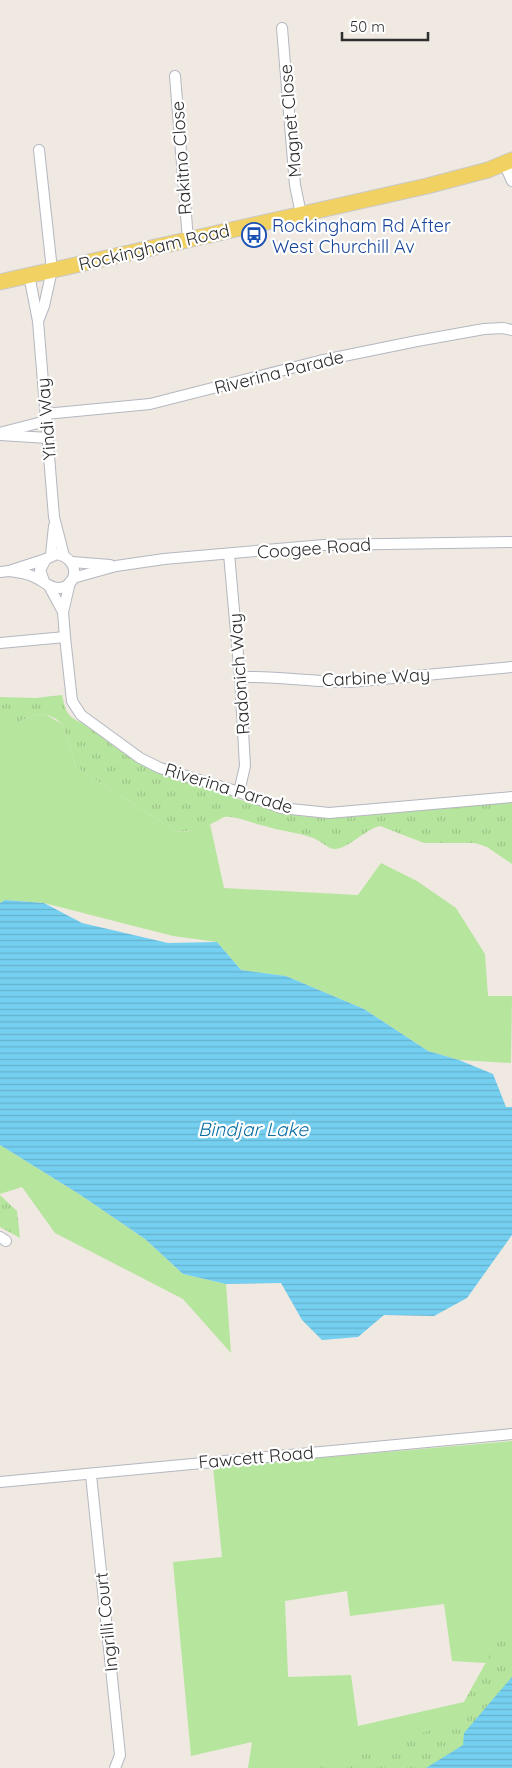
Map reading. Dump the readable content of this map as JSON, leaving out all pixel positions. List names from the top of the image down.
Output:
{
  "streets": {
    "main road": ["Rockingham Road"],
    "street": [
      "Magnet Close",
      "Rakitno Close",
      "Riverina Parade",
      "Yindi Way",
      "Coogee Road",
      "Radonich Way",
      "Carbine Way",
      "Fawcett Road",
      "Ingrilli Court"
    ]
  },
  "crossings": [
    ["Magnet Close", "Rockingham Road"],
    ["Rakitno Close", "Rockingham Road"],
    ["Rockingham Road", "Yindi Way"],
    ["Riverina Parade", "Yindi Way"],
    ["Riverina Parade", "Radonich Way"],
    ["Yindi Way", "Coogee Road"],
    ["Coogee Road", "Radonich Way"],
    ["Radonich Way", "Carbine Way"],
    ["Fawcett Road", "Ingrilli Court"]
  ],
  "water": ["Bindjar Lake"],
  "places": {
    "bus stop": ["Rockingham Rd After West Churchill Av"]
  },
  "scale_bar": "50 m"
}
